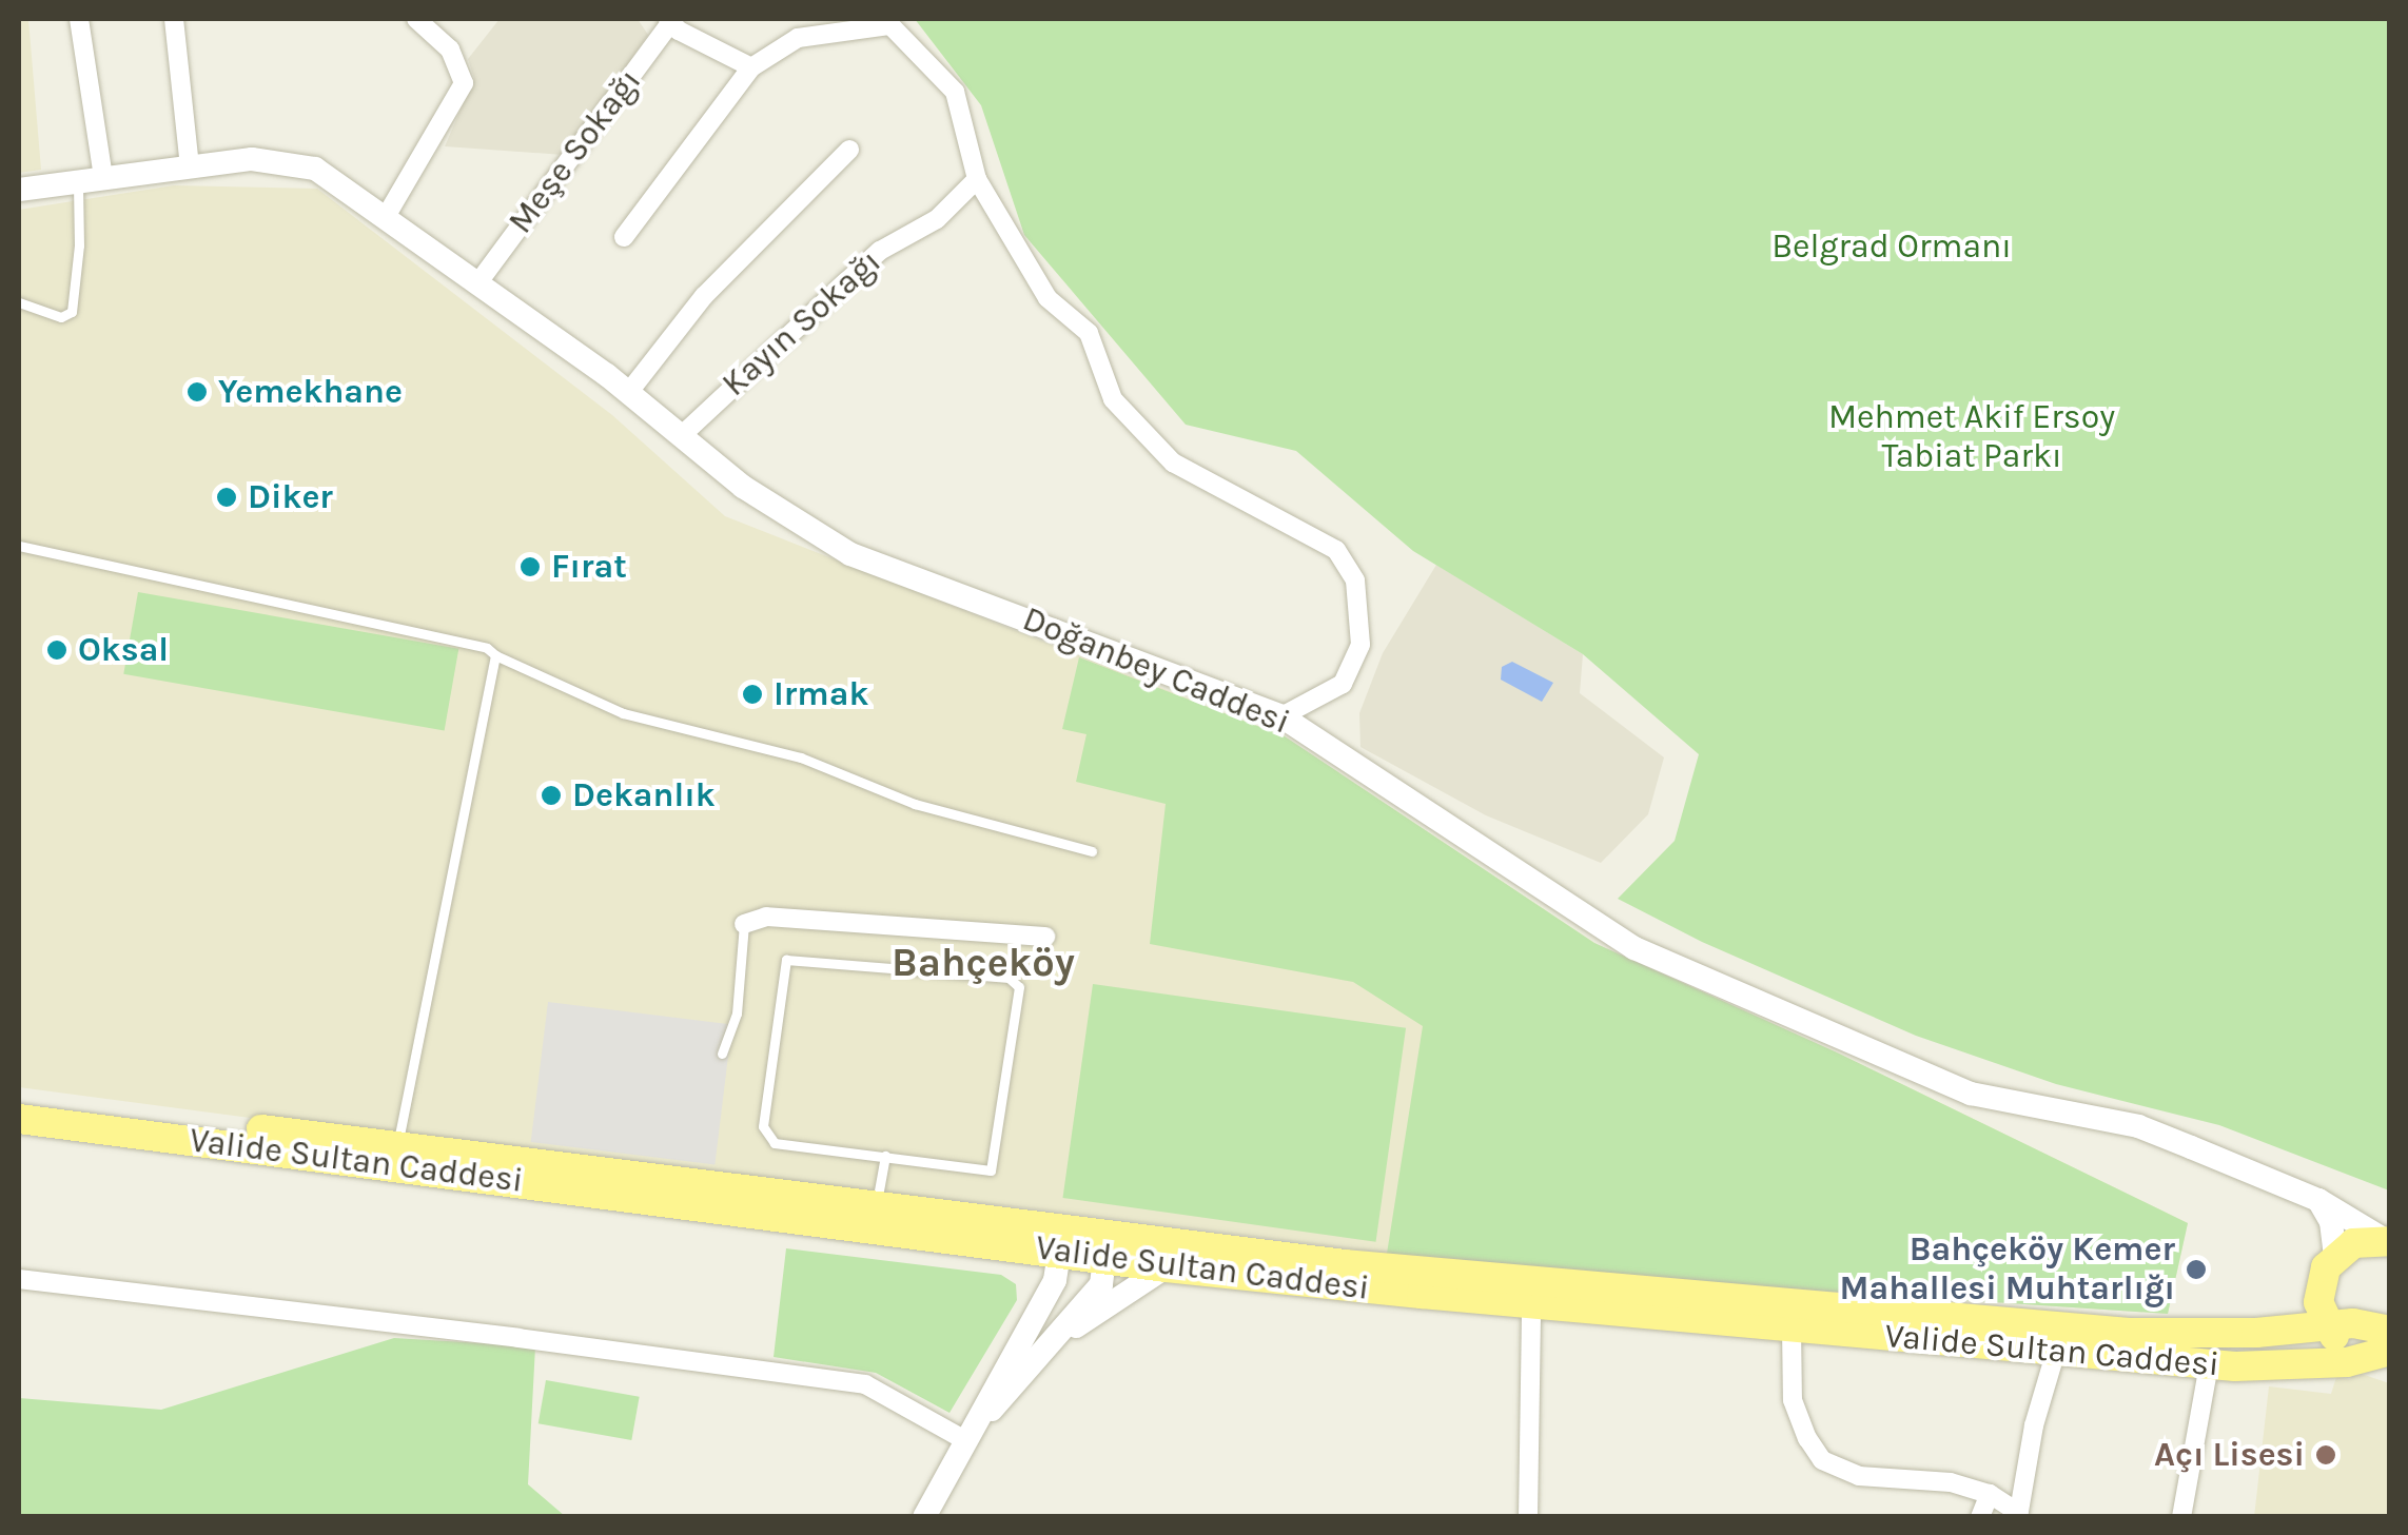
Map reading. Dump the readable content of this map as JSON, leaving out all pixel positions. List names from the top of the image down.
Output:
{
  "streets": {
    "main road": ["Valide Sultan Caddesi"],
    "street": ["Meşe Sokağı", "Kayın Sokağı", "Doğanbey Caddesi"]
  },
  "crossings": [
    ["Meşe Sokağı", "Doğanbey Caddesi"],
    ["Kayın Sokağı", "Doğanbey Caddesi"]
  ],
  "districts": ["Bahçeköy"],
  "parks": ["Belgrad Ormanı", "Mehmet Akif Ersoy Tabiat Parkı"],
  "places": [
    "Yemekhane",
    "Diker",
    "Fırat",
    "Oksal",
    "Irmak",
    "Dekanlık",
    "Bahçeköy Kemer Mahallesi Muhtarlığı",
    "Açı Lisesi"
  ]
}
